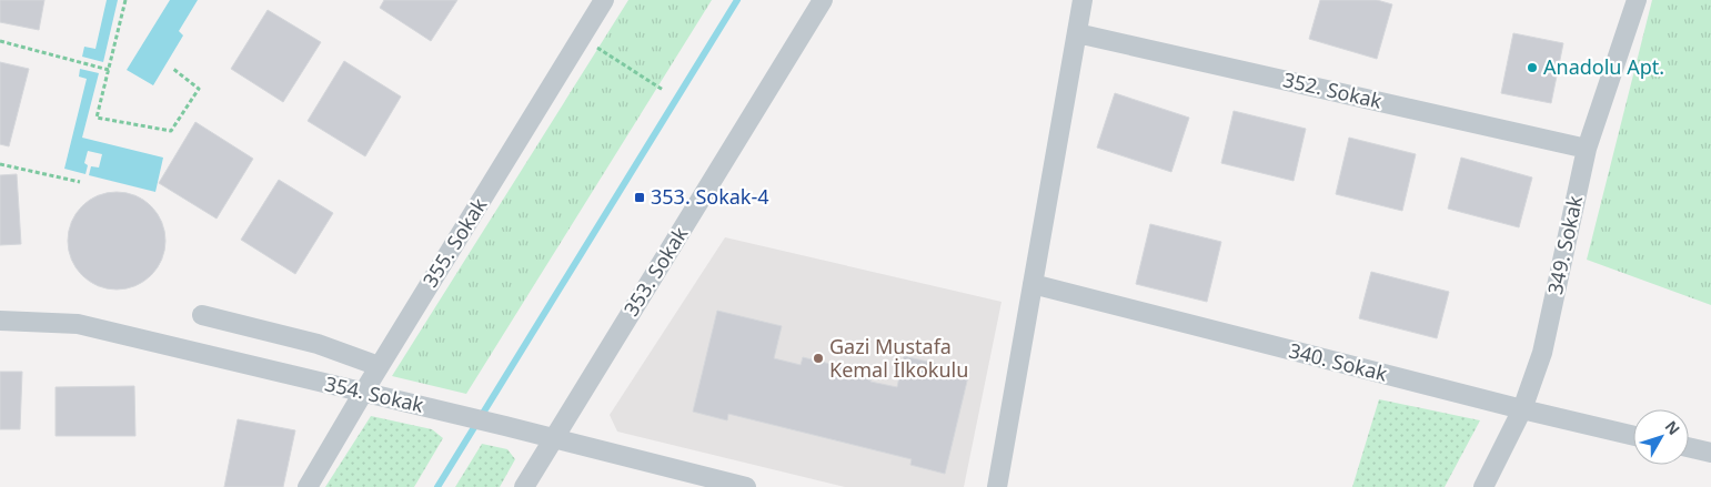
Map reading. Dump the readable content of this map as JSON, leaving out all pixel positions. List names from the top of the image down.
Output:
{
  "streets": {
    "street": [
      "352. Sokak",
      "355. Sokak",
      "349. Sokak",
      "353. Sokak",
      "340. Sokak",
      "354. Sokak"
    ]
  },
  "crossings": [
    ["352. Sokak", "349. Sokak"],
    ["355. Sokak", "354. Sokak"],
    ["349. Sokak", "340. Sokak"],
    ["353. Sokak", "354. Sokak"]
  ],
  "places": {
    "other": ["Anadolu Apt.", "Gazi Mustafa Kemal İlkokulu"],
    "transit": ["353. Sokak-4"]
  },
  "north": "top right"
}
